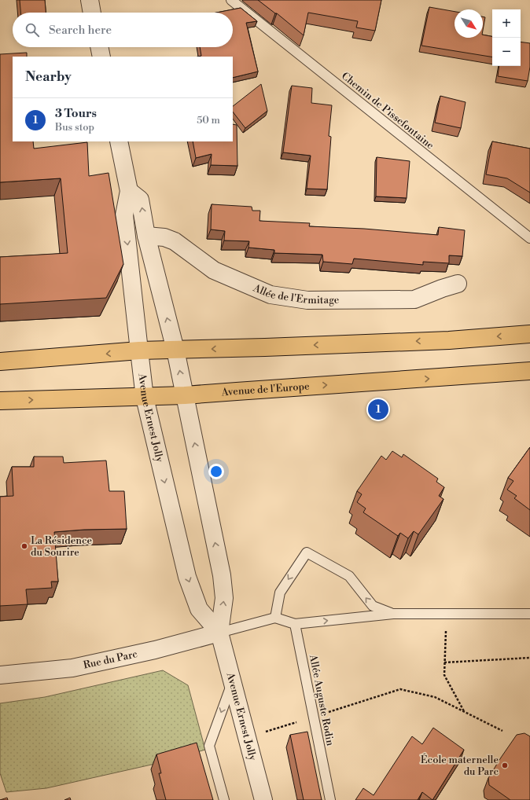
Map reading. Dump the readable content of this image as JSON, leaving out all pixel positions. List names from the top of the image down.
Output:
{
  "streets": {
    "main road": ["Avenue de l'Europe"],
    "street": ["Allée de l'Ermitage", "Avenue Ernest Jolly", "Rue du Parc"],
    "lane": ["Chemin de Pissefontaine", "Allée Auguste Rodin"]
  },
  "crossings": [
    ["Allée de l'Ermitage", "Avenue Ernest Jolly"],
    ["Avenue de l'Europe", "Avenue Ernest Jolly"],
    ["Avenue Ernest Jolly", "Rue du Parc"]
  ],
  "places": ["La Résidence du Sourire", "École maternelle du Parc"],
  "north": "bottom right",
  "page": {
    "map_buttons": ["+", "−"],
    "search": "Search here",
    "heading": "Nearby",
    "list": [
      {
        "mark": "1",
        "name": "3 Tours",
        "note": "Bus stop",
        "value": "50 m"
      }
    ],
    "pins": "1"
  }
}
